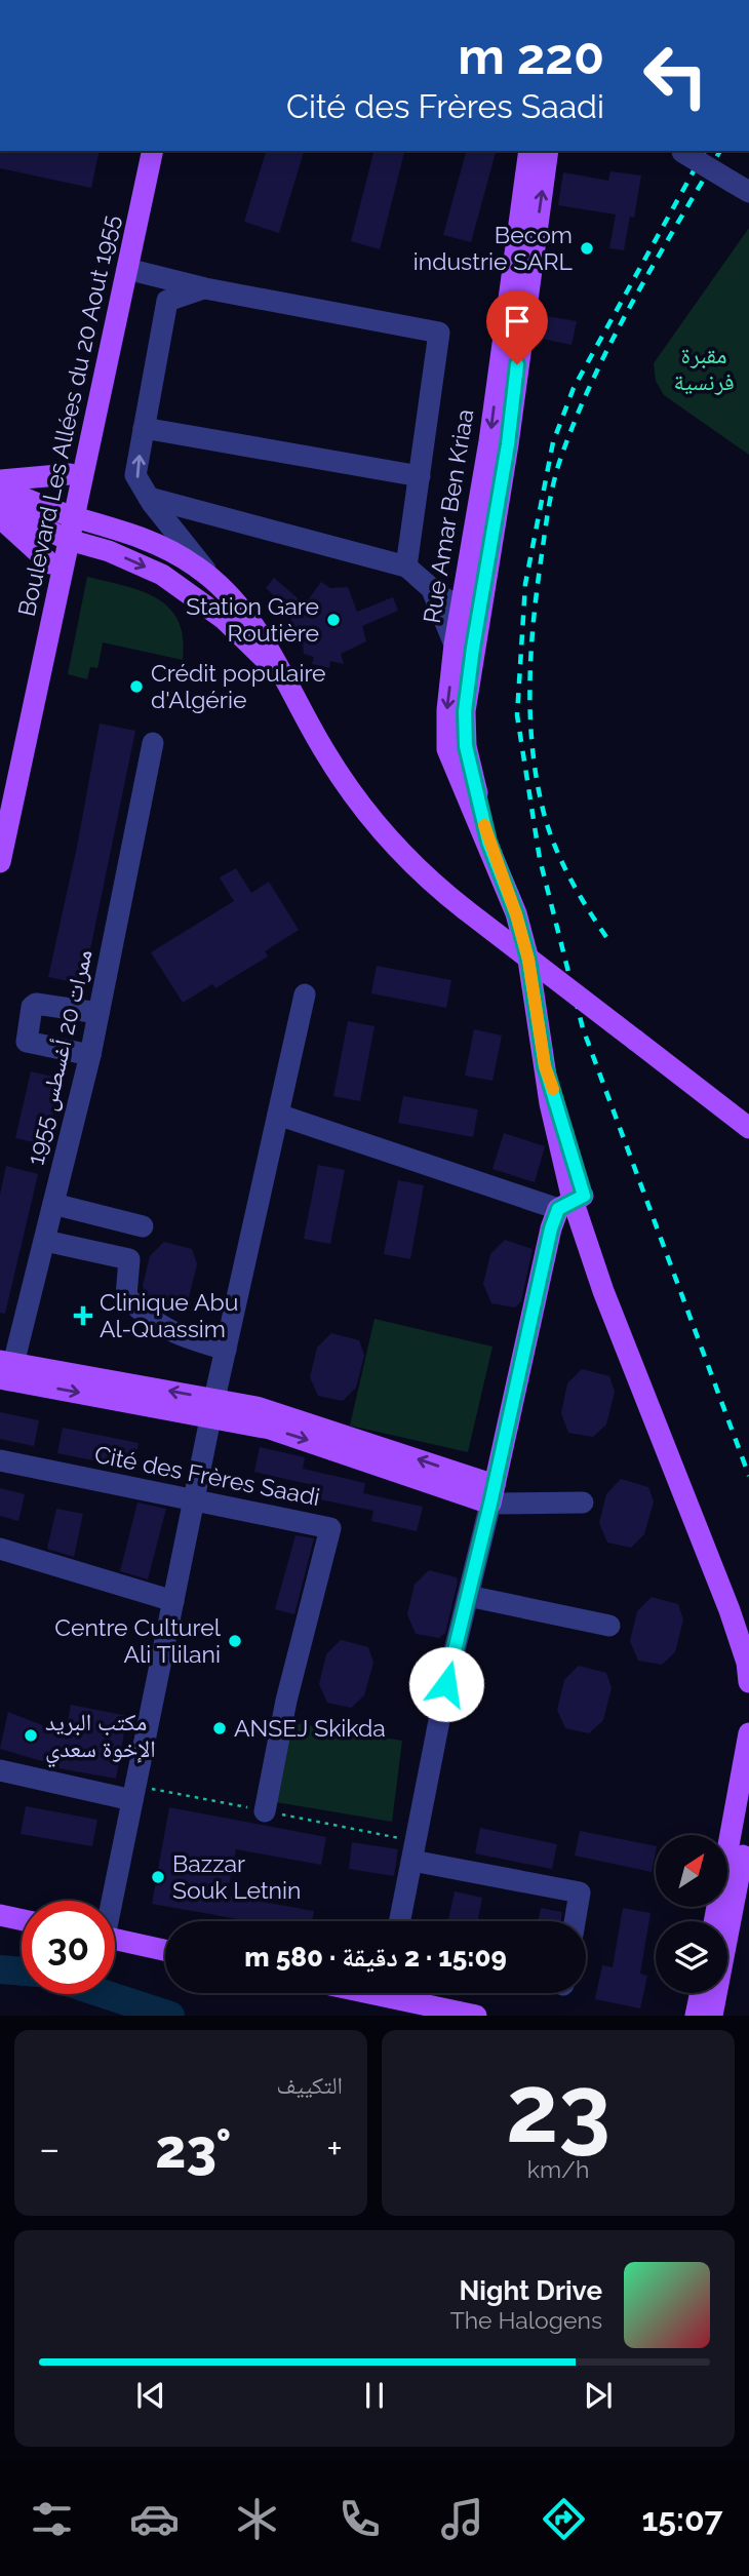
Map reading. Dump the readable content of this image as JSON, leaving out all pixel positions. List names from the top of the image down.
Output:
{
  "streets": {
    "main road": ["Boulevard Les Allées du 20 Aout 1955", "Rue Amar Ben Kriaa"],
    "street": ["ممرات 20 أغسطس 1955", "Cité des Frères Saadi"]
  },
  "parks": ["مقبرة فرنسية"],
  "places": {
    "other": [
      "Becom industrie SARL",
      "Station Gare Routière",
      "Crédit populaire d'Algérie",
      "Centre Culturel Ali Tlilani",
      "ANSEJ Skikda",
      "مكتب البريد الإخوة سعدي",
      "Bazzar Souk Letnin"
    ],
    "health": ["Clinique Abu Al-Quassim"]
  },
  "north": "top right",
  "page": {
    "turn": ["220 m", "Cité des Frères Saadi"],
    "limit": "30",
    "trip": "15:09 · 2 دقيقة · 580 m",
    "tile": [
      ["23", "km/h"],
      "التكييف"
    ],
    "heat": ["−", "23°", "+"],
    "song": ["Night Drive", "The Halogens"],
    "tabs": "15:07"
  }
}
